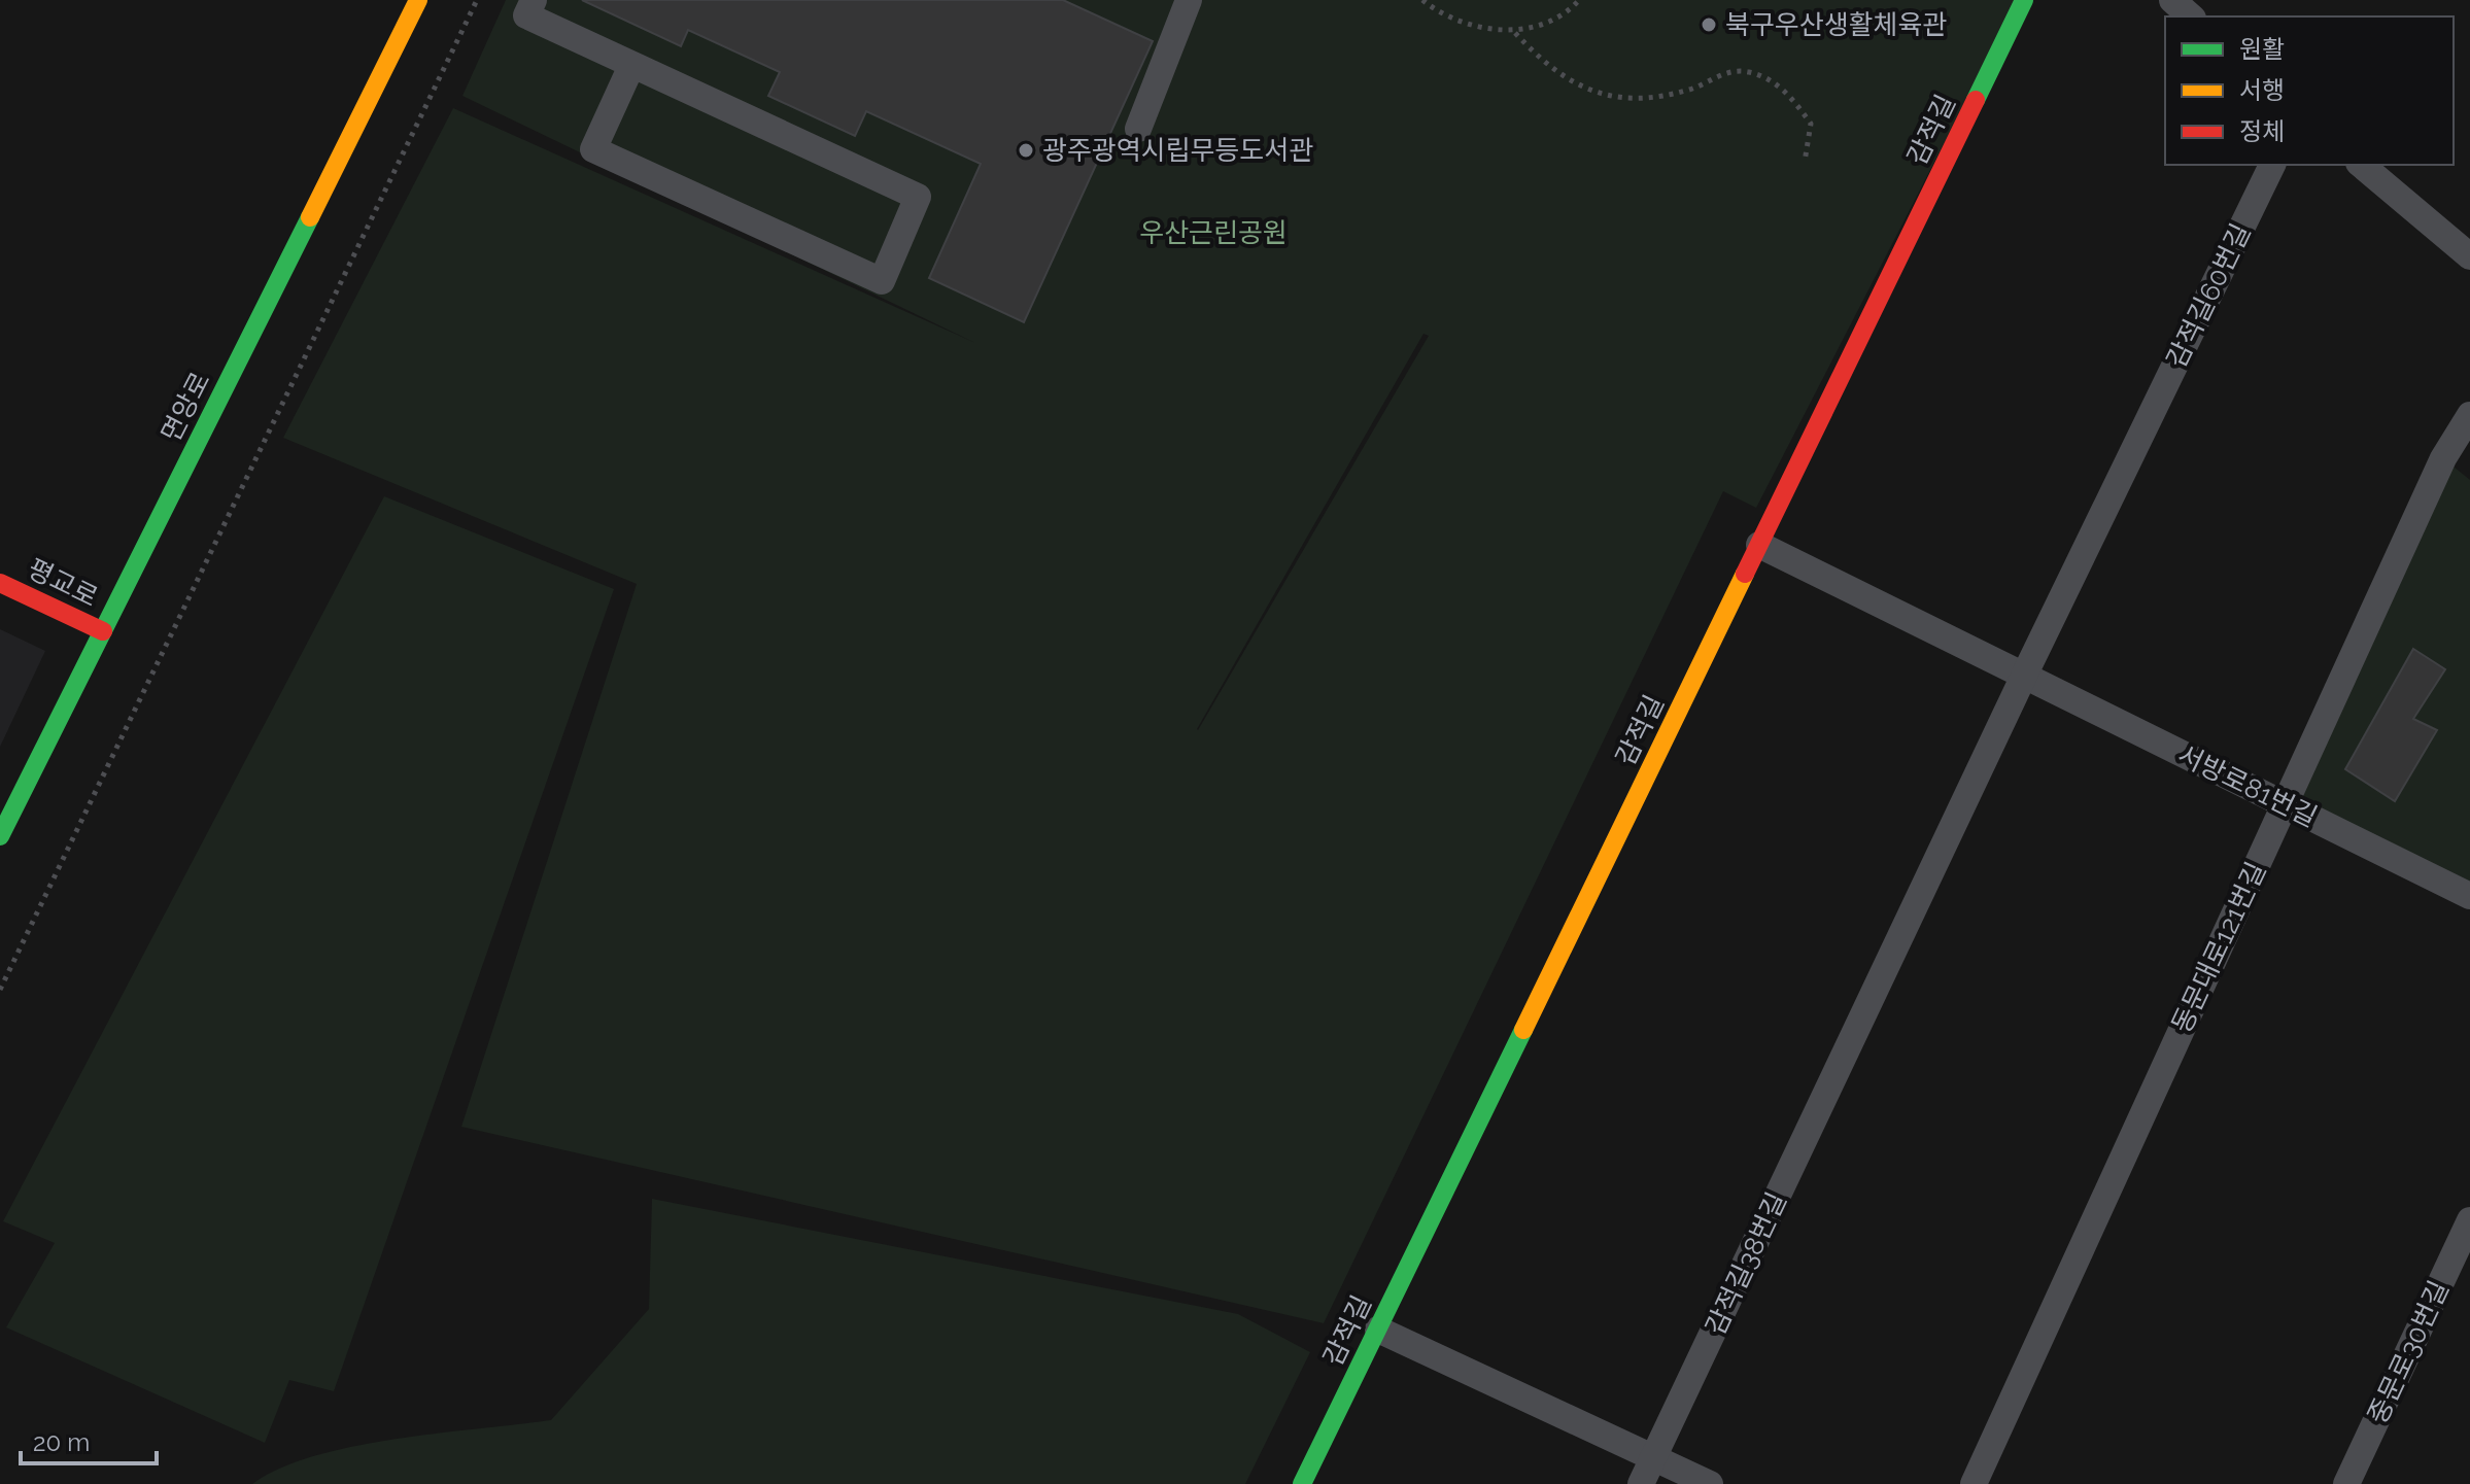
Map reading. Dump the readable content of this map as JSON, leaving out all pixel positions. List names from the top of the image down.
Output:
{
  "streets": {
    "street": ["감적길", "면앙로", "평교로"],
    "lane": [
      "감적길60번길",
      "서방로81번길",
      "동문대로121번길",
      "감적길38번길",
      "중문로30번길"
    ]
  },
  "crossings": [
    ["감적길", "서방로81번길"],
    ["감적길60번길", "서방로81번길"],
    ["감적길60번길", "감적길38번길"],
    ["면앙로", "평교로"],
    ["서방로81번길", "동문대로121번길"],
    ["서방로81번길", "감적길38번길"]
  ],
  "parks": ["우산근린공원"],
  "places": ["북구우산생활체육관", "광주광역시립무등도서관"],
  "legend": ["원활", "서행", "정체"],
  "scale_bar": "20 m"
}
